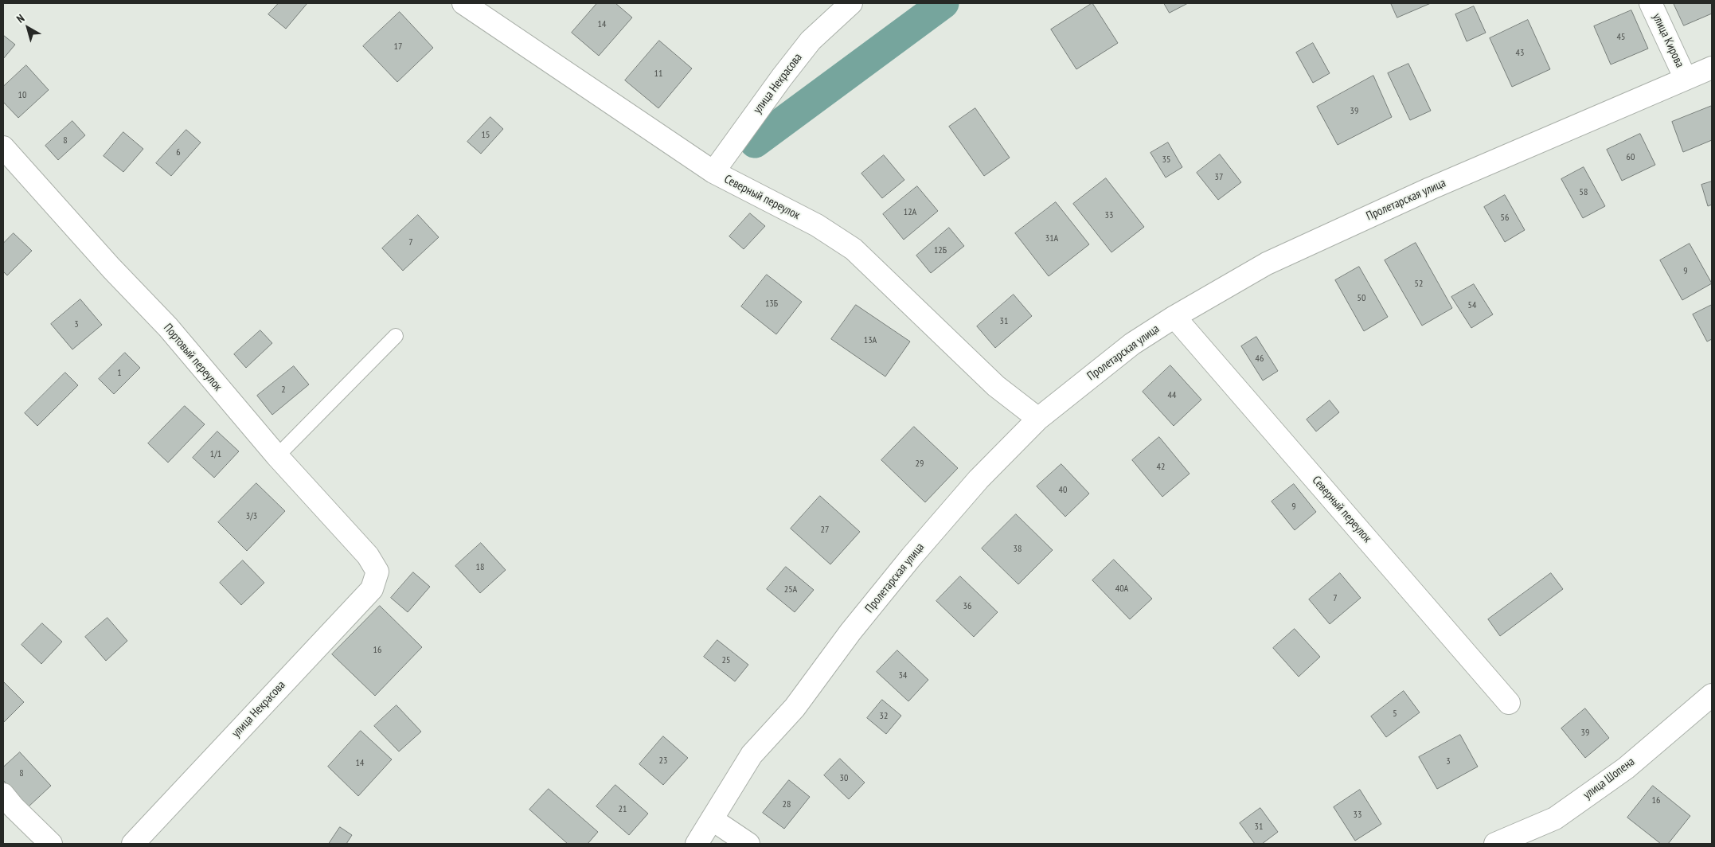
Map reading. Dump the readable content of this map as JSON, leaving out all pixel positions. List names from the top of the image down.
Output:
{
  "streets": {
    "street": [
      "улица Кирова",
      "улица Некрасова",
      "Северный переулок",
      "Пролетарская улица",
      "Портовый переулок",
      "улица Шопена"
    ]
  },
  "crossings": [
    ["улица Кирова", "Пролетарская улица"],
    ["улица Некрасова", "Северный переулок"],
    ["улица Некрасова", "Портовый переулок"],
    ["Северный переулок", "Пролетарская улица"]
  ],
  "house_numbers": [
    "14",
    "45",
    "17",
    "43",
    "11",
    "10",
    "39",
    "15",
    "8",
    "6",
    "60",
    "35",
    "37",
    "58",
    "12А",
    "33",
    "56",
    "31А",
    "7",
    "12Б",
    "9",
    "52",
    "50",
    "13Б",
    "54",
    "31",
    "3",
    "13А",
    "46",
    "1",
    "2",
    "44",
    "1/1",
    "29",
    "42",
    "40",
    "9",
    "3/3",
    "27",
    "38",
    "18",
    "40А",
    "25А",
    "7",
    "36",
    "16",
    "25",
    "34",
    "5",
    "32",
    "39",
    "23",
    "3",
    "14",
    "8",
    "30",
    "16",
    "28",
    "21",
    "33",
    "31"
  ],
  "north": "top left"
}
